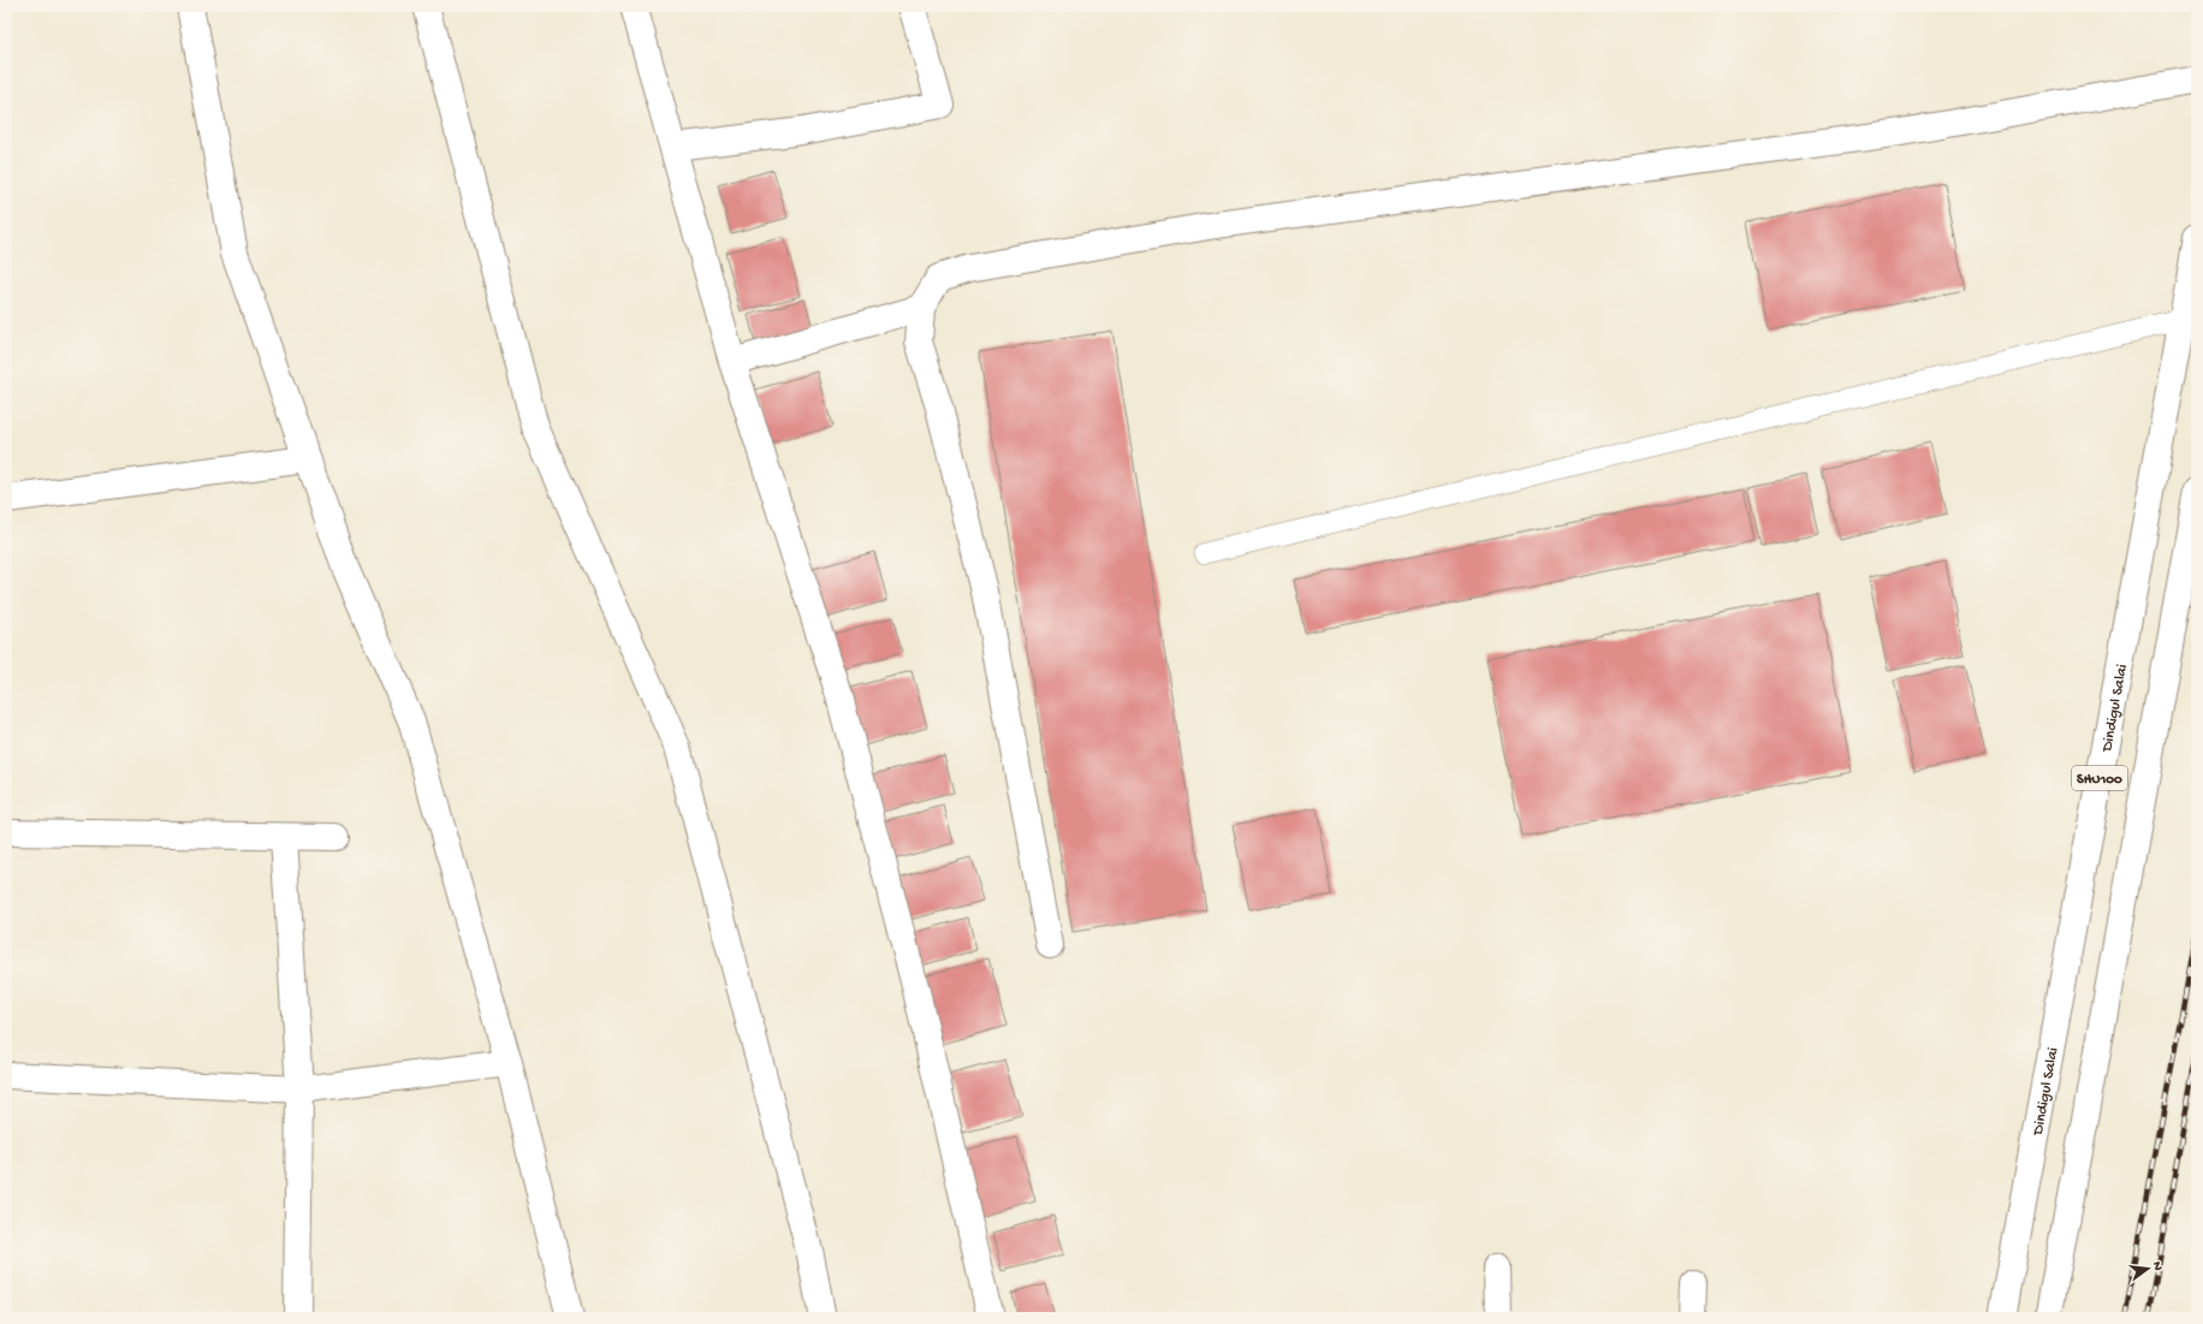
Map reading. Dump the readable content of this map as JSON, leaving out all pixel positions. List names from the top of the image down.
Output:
{
  "streets": {
    "street": ["Dindigul Salai", "SHU100"]
  },
  "north": "right"
}
